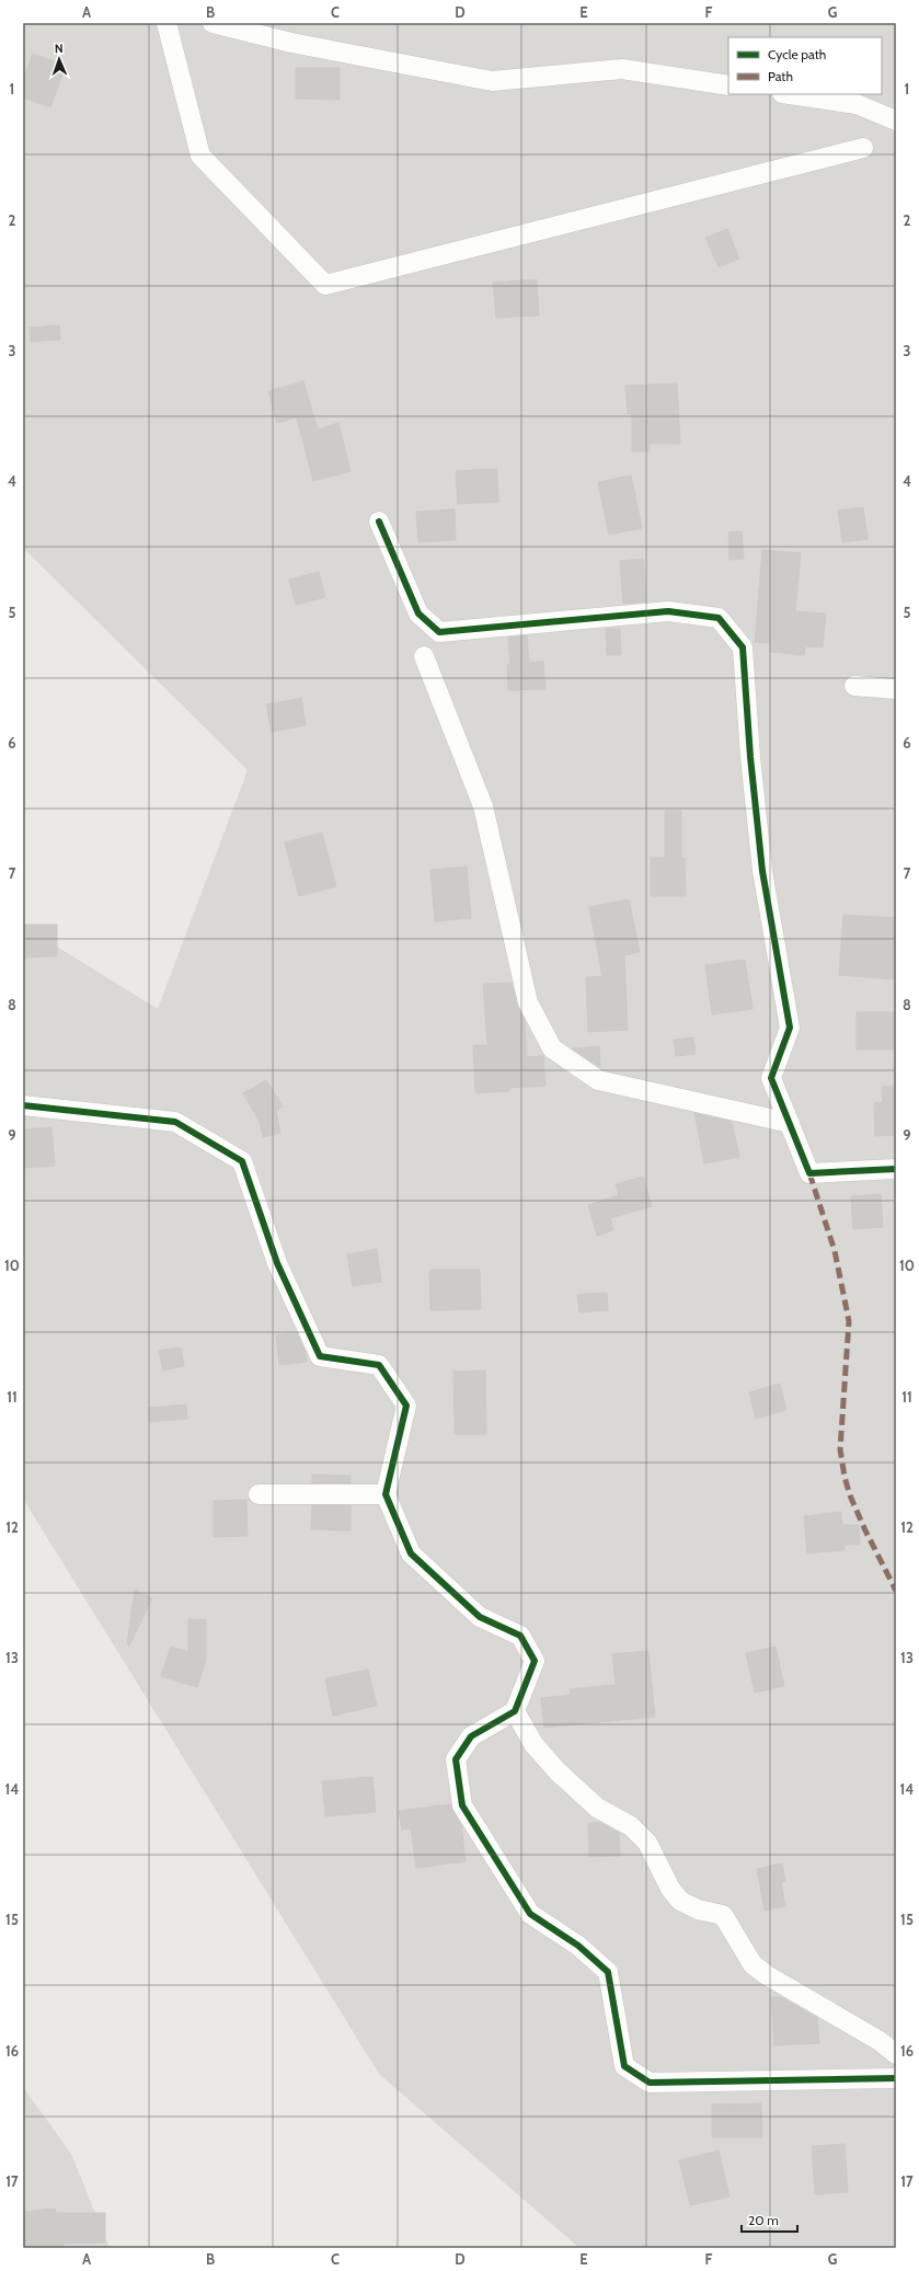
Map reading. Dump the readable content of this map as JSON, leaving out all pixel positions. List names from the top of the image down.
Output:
{
  "legend": ["Cycle path", "Path"],
  "scale_bar": "20 m",
  "north": "top",
  "grid": {
    "columns": [
      "A",
      "B",
      "C",
      "D",
      "E",
      "F",
      "G"
    ],
    "rows": [
      "1",
      "2",
      "3",
      "4",
      "5",
      "6",
      "7",
      "8",
      "9",
      "10",
      "11",
      "12",
      "13",
      "14",
      "15",
      "16",
      "17"
    ]
  }
}
